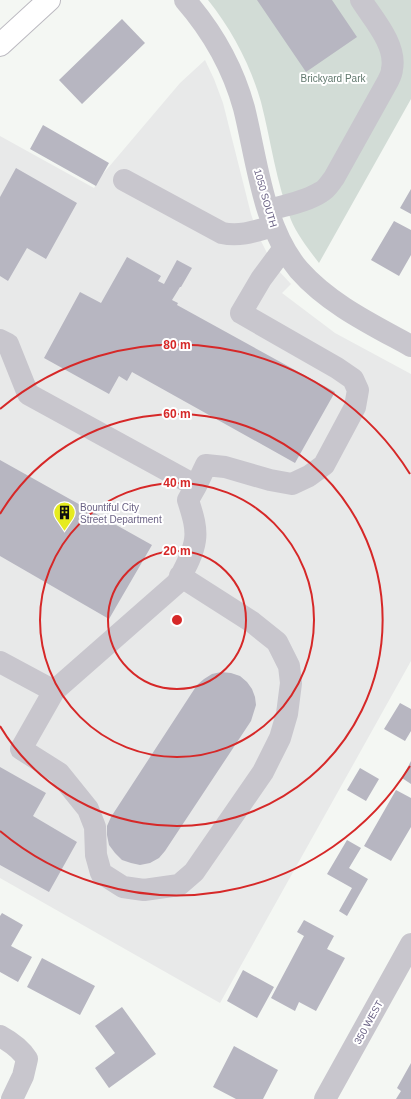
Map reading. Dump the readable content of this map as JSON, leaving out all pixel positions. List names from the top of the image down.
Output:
{
  "streets": {
    "street": ["1050 SOUTH", "350 WEST"]
  },
  "parks": ["Brickyard Park"],
  "places": {
    "building": ["Bountiful City Street Department"]
  },
  "rings": [
    "80 m",
    "60 m",
    "40 m",
    "20 m"
  ]
}
